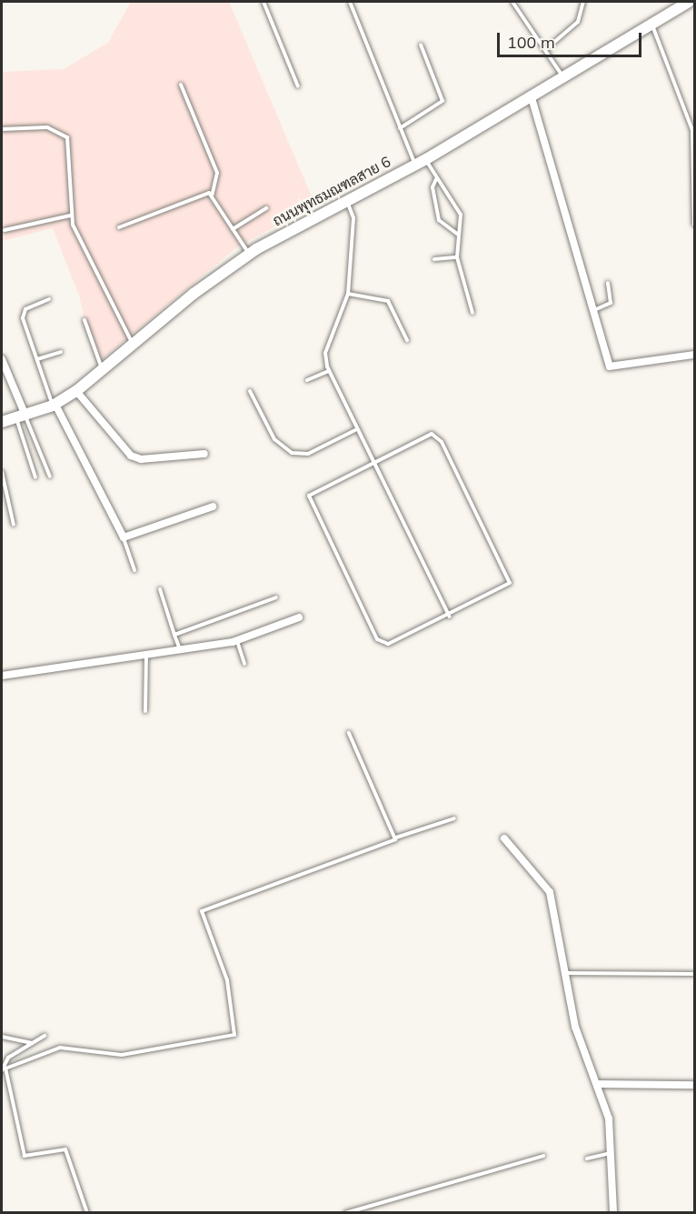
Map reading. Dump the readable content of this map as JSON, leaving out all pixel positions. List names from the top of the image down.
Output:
{
  "streets": {
    "main road": ["ถนนพุทธมณฑลสาย 6"]
  },
  "scale_bar": "100 m"
}
